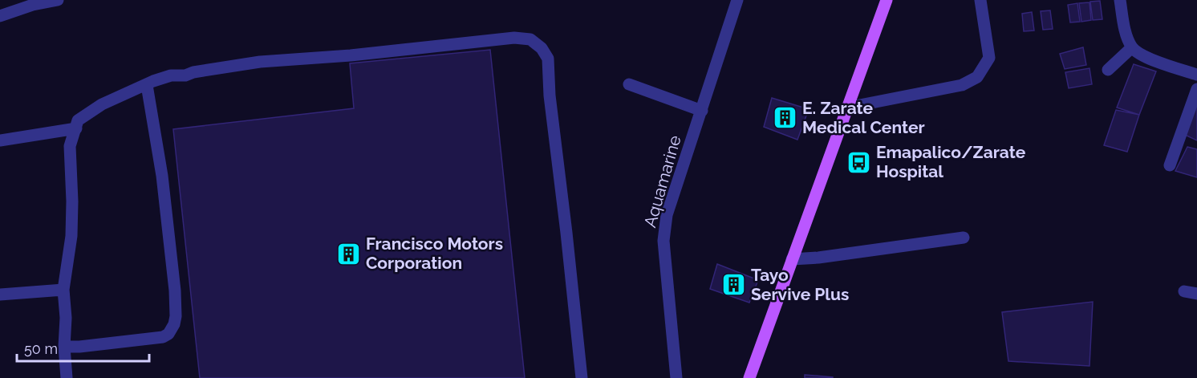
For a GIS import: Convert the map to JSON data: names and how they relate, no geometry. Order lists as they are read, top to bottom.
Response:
{
  "streets": {
    "street": ["Aquamarine"]
  },
  "places": {
    "building": ["E. Zarate Medical Center", "Francisco Motors Corporation", "Tayo Servive Plus"],
    "bus stop": ["Emapalico/Zarate Hospital"]
  },
  "scale_bar": "50 m"
}
